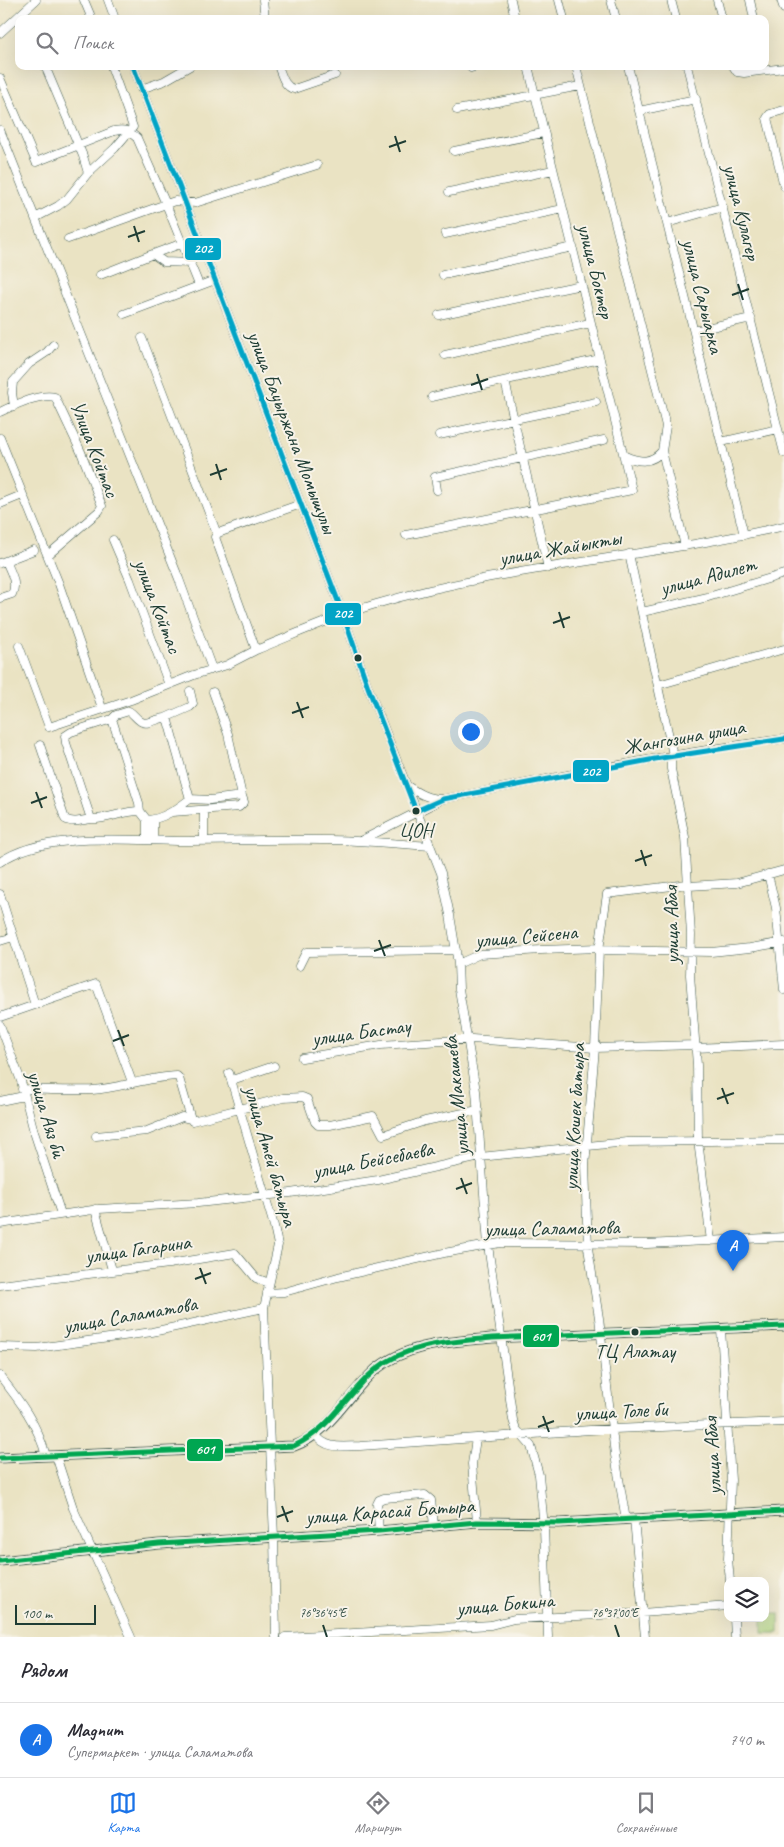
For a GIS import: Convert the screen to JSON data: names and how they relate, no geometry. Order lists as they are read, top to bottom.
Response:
{
  "streets": {
    "main road": ["улица Карасай Батыра"],
    "street": [
      "улица Кулагер",
      "улица Боктер",
      "улица Сарыарка",
      "улица Бауыржана Момышулы",
      "Улица Койтас",
      "улица Жайыкты",
      "улица Адилет",
      "улица Койтас",
      "Жангозина улица",
      "улица Абая",
      "улица Сейсена",
      "улица Бастау",
      "улица Макашева",
      "улица Аяз би",
      "улица Кошек батыра",
      "улица Атей батыра",
      "улица Бейсебаева",
      "улица Саламатова",
      "улица Гагарина",
      "улица Толе би",
      "улица Бокина"
    ]
  },
  "crossings": [
    ["улица Сарыарка", "улица Жайыкты"],
    ["улица Бауыржана Момышулы", "улица Жайыкты"],
    ["улица Бауыржана Момышулы", "улица Макашева"],
    ["улица Жайыкты", "улица Койтас"],
    ["улица Жайыкты", "улица Абая"],
    ["улица Адилет", "улица Абая"],
    ["Жангозина улица", "улица Абая"],
    ["улица Абая", "улица Сейсена"],
    ["улица Абая", "улица Бастау"],
    ["улица Абая", "улица Кошек батыра"],
    ["улица Абая", "улица Бейсебаева"],
    ["улица Абая", "улица Саламатова"],
    ["улица Абая", "улица Толе би"],
    ["улица Абая", "улица Карасай Батыра"],
    ["улица Сейсена", "улица Макашева"],
    ["улица Сейсена", "улица Кошек батыра"],
    ["улица Бастау", "улица Макашева"],
    ["улица Бастау", "улица Кошек батыра"],
    ["улица Макашева", "улица Бейсебаева"],
    ["улица Макашева", "улица Саламатова"],
    ["улица Макашева", "улица Толе би"],
    ["улица Макашева", "улица Карасай Батыра"],
    ["улица Макашева", "улица Бокина"],
    ["улица Аяз би", "улица Бейсебаева"],
    ["улица Кошек батыра", "улица Бейсебаева"],
    ["улица Кошек батыра", "улица Саламатова"],
    ["улица Кошек батыра", "улица Толе би"],
    ["улица Кошек батыра", "улица Карасай Батыра"],
    ["улица Кошек батыра", "улица Бокина"],
    ["улица Атей батыра", "улица Бейсебаева"],
    ["улица Атей батыра", "улица Саламатова"],
    ["улица Атей батыра", "улица Гагарина"],
    ["улица Атей батыра", "улица Карасай Батыра"]
  ],
  "places": ["ЦОН", "ТЦ Алатау"],
  "lines": ["transit line 202", "transit line 601"],
  "scale_bar": "100 m",
  "page": {
    "search": "Поиск",
    "pins": "A",
    "scale": "100 m",
    "heading": "Рядом",
    "list": [
      {
        "mark": "A",
        "name": "Magnum",
        "note": "Супермаркет · улица Саламатова",
        "value": "740 m"
      }
    ],
    "nav": ["Карта", "Маршрут", "Сохранённые"]
  },
  "coordinates": ["76°36'45\"E", "76°37'00\"E"]
}
